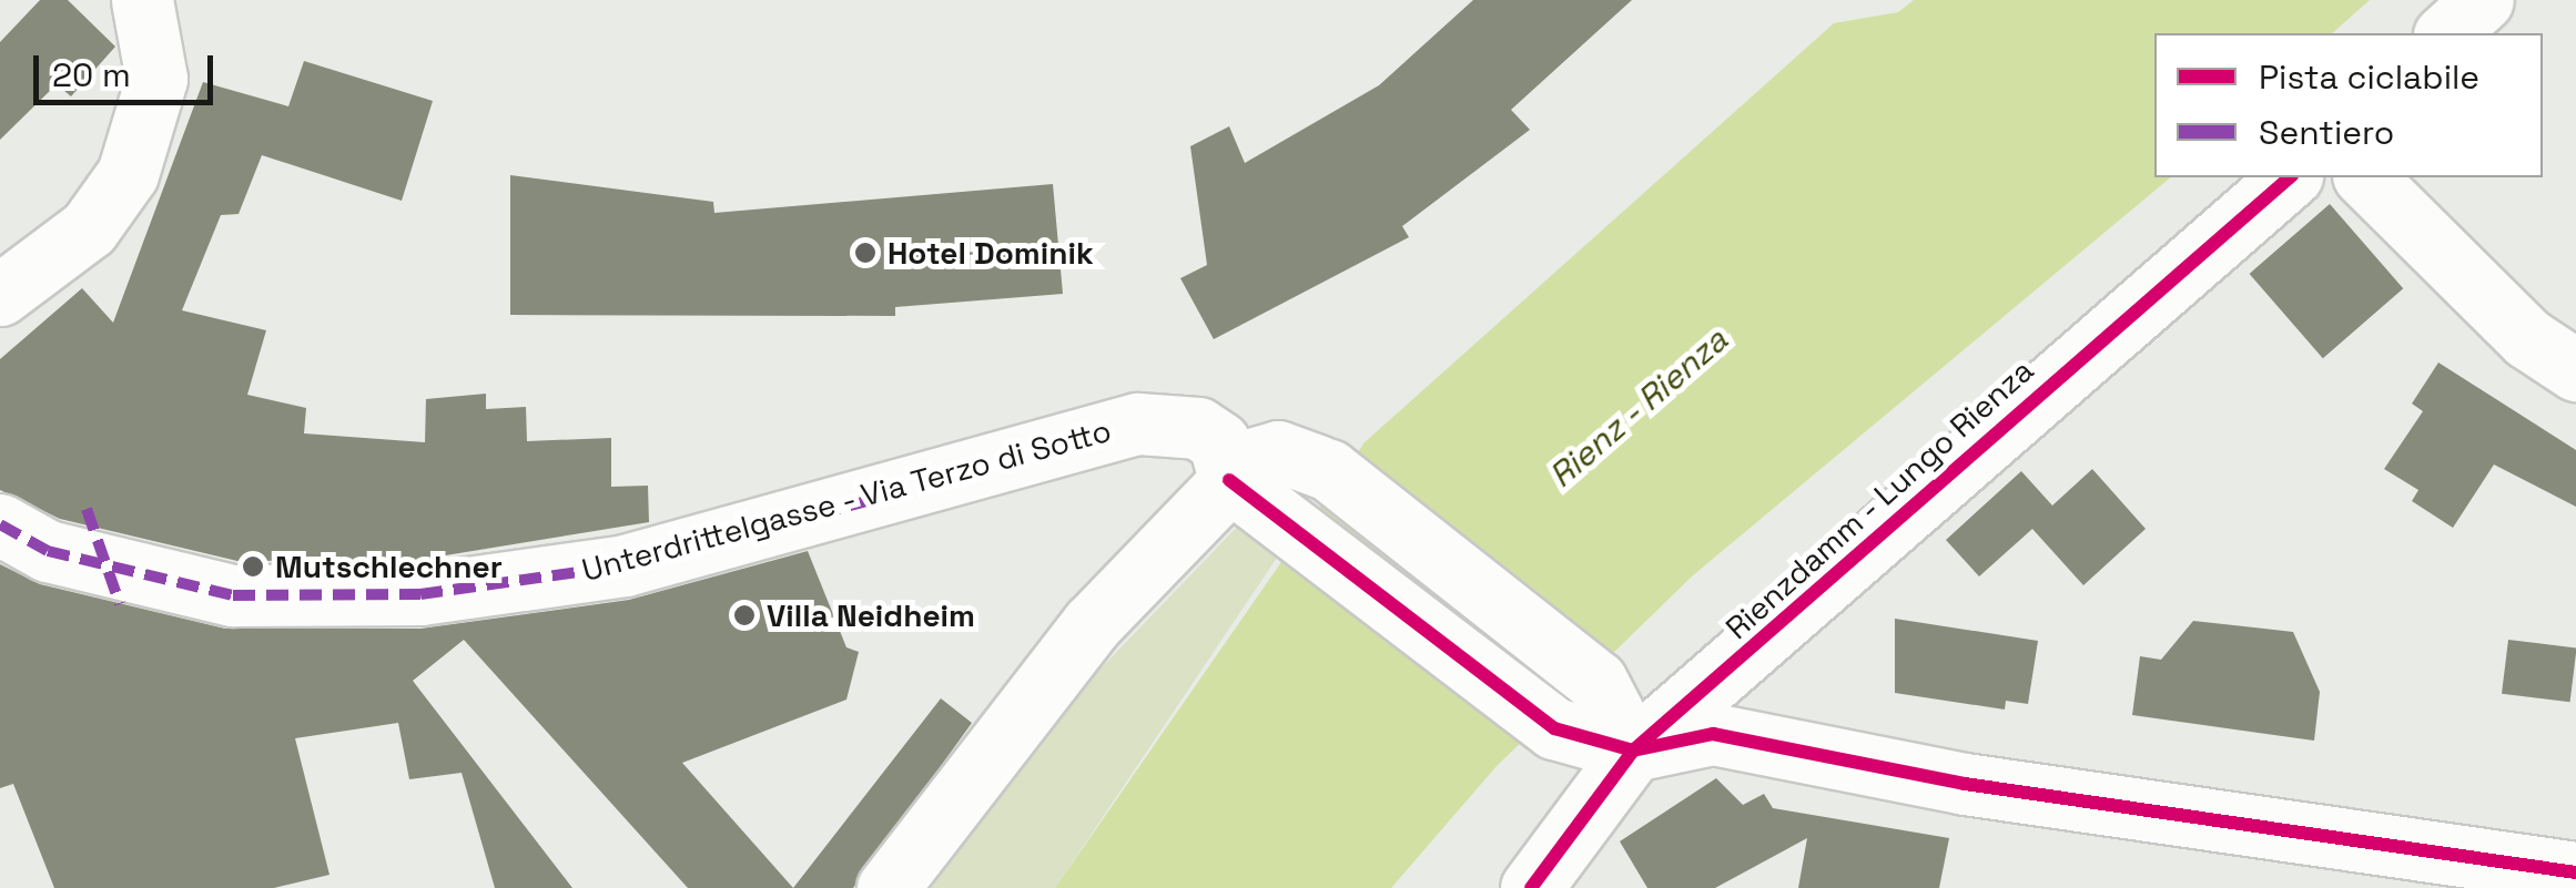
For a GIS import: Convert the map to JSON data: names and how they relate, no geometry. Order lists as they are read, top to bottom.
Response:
{
  "streets": {
    "street": ["Rienzdamm - Lungo Rienza", "Unterdrittelgasse - Via Terzo di Sotto"]
  },
  "water": ["Rienz - Rienza"],
  "places": ["Hotel Dominik", "Mutschlechner", "Villa Neidheim"],
  "legend": ["Pista ciclabile", "Sentiero"],
  "scale_bar": "20 m"
}
